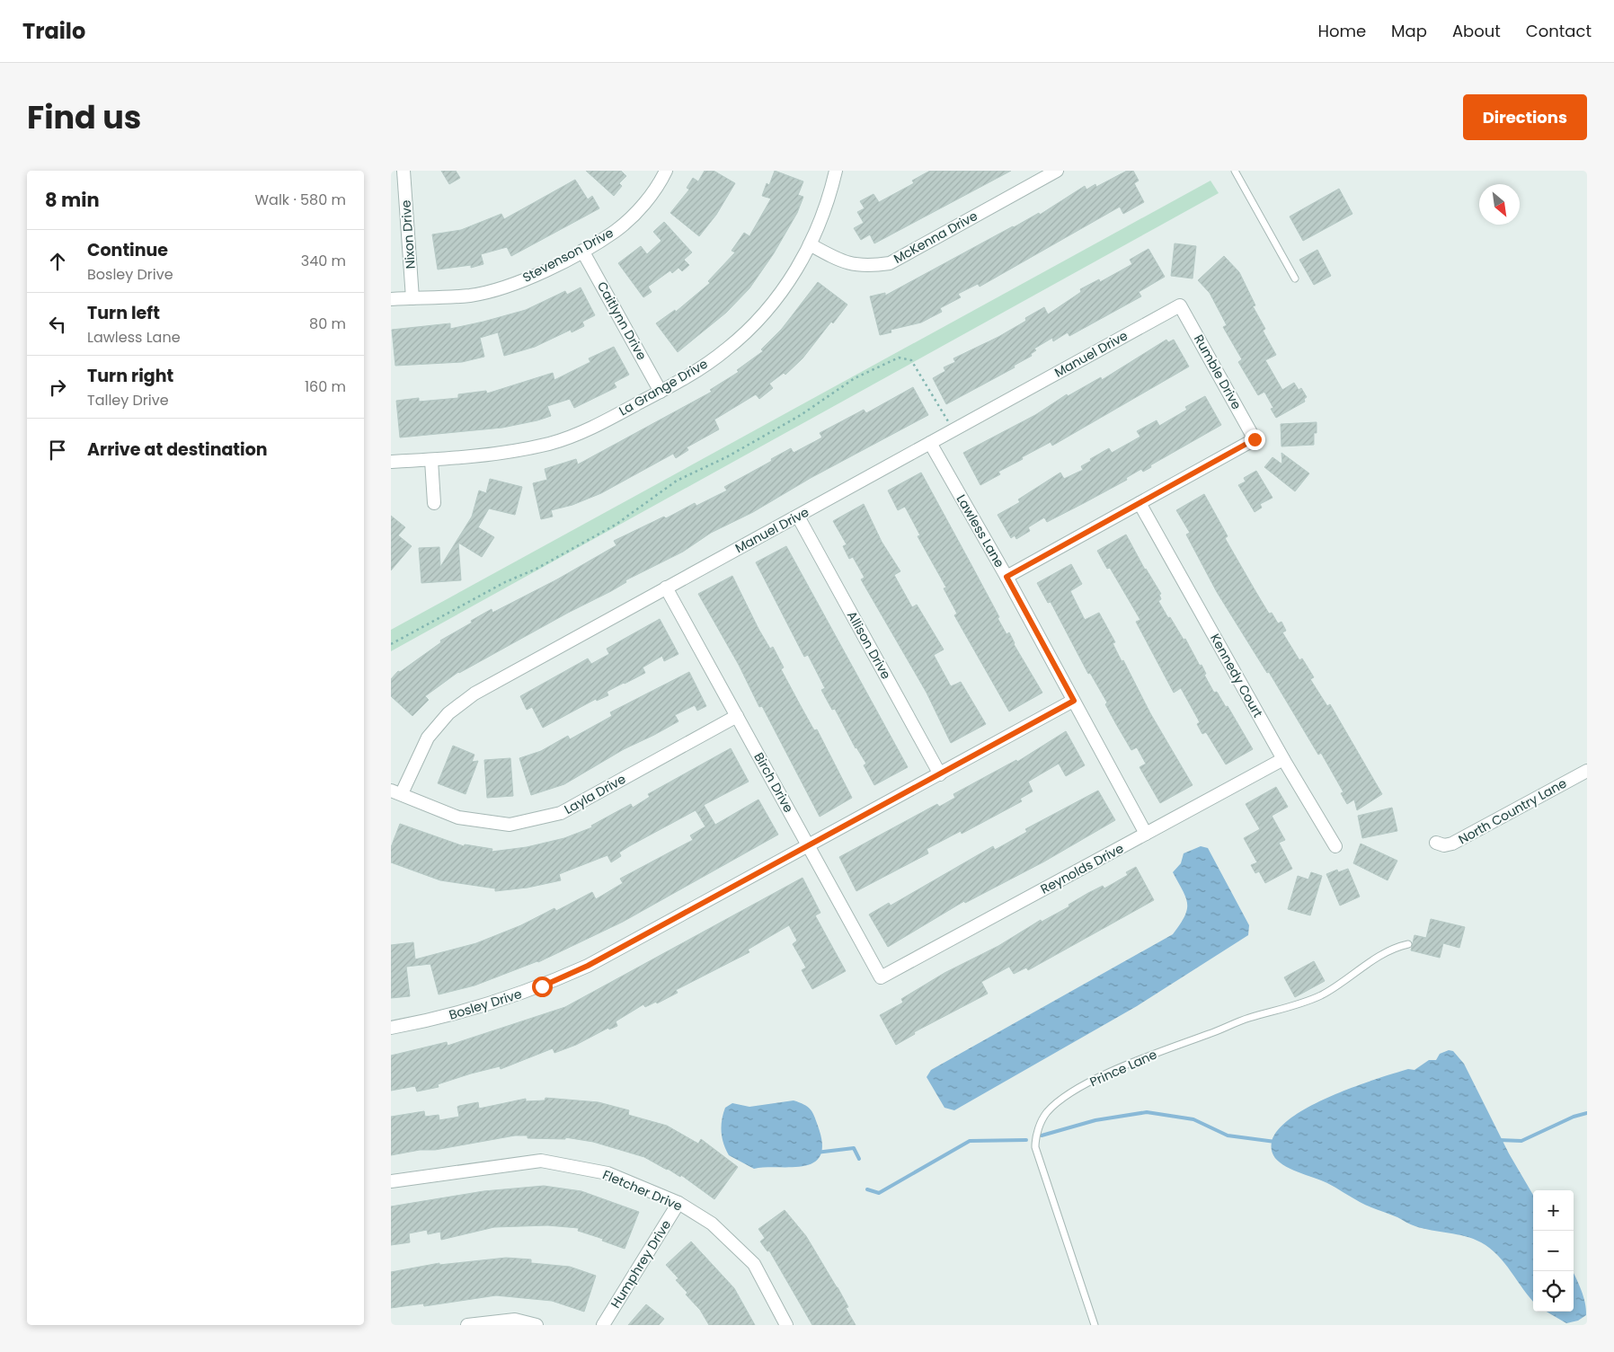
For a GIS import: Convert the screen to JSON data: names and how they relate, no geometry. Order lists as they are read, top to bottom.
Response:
{
  "streets": {
    "street": [
      "Nixon Drive",
      "McKenna Drive",
      "Stevenson Drive",
      "Caitlynn Drive",
      "Manuel Drive",
      "Rumble Drive",
      "La Grange Drive",
      "Lawless Lane",
      "Allison Drive",
      "Kennedy Court",
      "Birch Drive",
      "Layla Drive",
      "North Country Lane",
      "Reynolds Drive",
      "Bosley Drive",
      "Fletcher Drive",
      "Humphrey Drive"
    ],
    "lane": ["Prince Lane"]
  },
  "crossings": [
    ["Nixon Drive", "Stevenson Drive"],
    ["McKenna Drive", "La Grange Drive"],
    ["Stevenson Drive", "Caitlynn Drive"],
    ["Caitlynn Drive", "La Grange Drive"],
    ["Manuel Drive", "Rumble Drive"],
    ["Manuel Drive", "Lawless Lane"],
    ["Manuel Drive", "Allison Drive"],
    ["Manuel Drive", "Birch Drive"],
    ["Manuel Drive", "Layla Drive"],
    ["Rumble Drive", "Kennedy Court"],
    ["Lawless Lane", "Reynolds Drive"],
    ["Lawless Lane", "Bosley Drive"],
    ["Allison Drive", "Bosley Drive"],
    ["Kennedy Court", "Reynolds Drive"],
    ["Birch Drive", "Layla Drive"],
    ["Birch Drive", "Reynolds Drive"],
    ["Birch Drive", "Bosley Drive"],
    ["Fletcher Drive", "Humphrey Drive"]
  ],
  "north": "bottom right",
  "page": {
    "header": "Trailo",
    "nav": [
      "Home",
      "Map",
      "About",
      "Contact"
    ],
    "title": "Find us",
    "buttons": "Directions",
    "heading": ["8 min", "Walk · 580 m"],
    "list": [
      ["Continue", "Bosley Drive", "340 m"],
      ["Turn left", "Lawless Lane", "80 m"],
      ["Turn right", "Talley Drive", "160 m"],
      "Arrive at destination"
    ],
    "map_buttons": ["+", "−"]
  }
}
